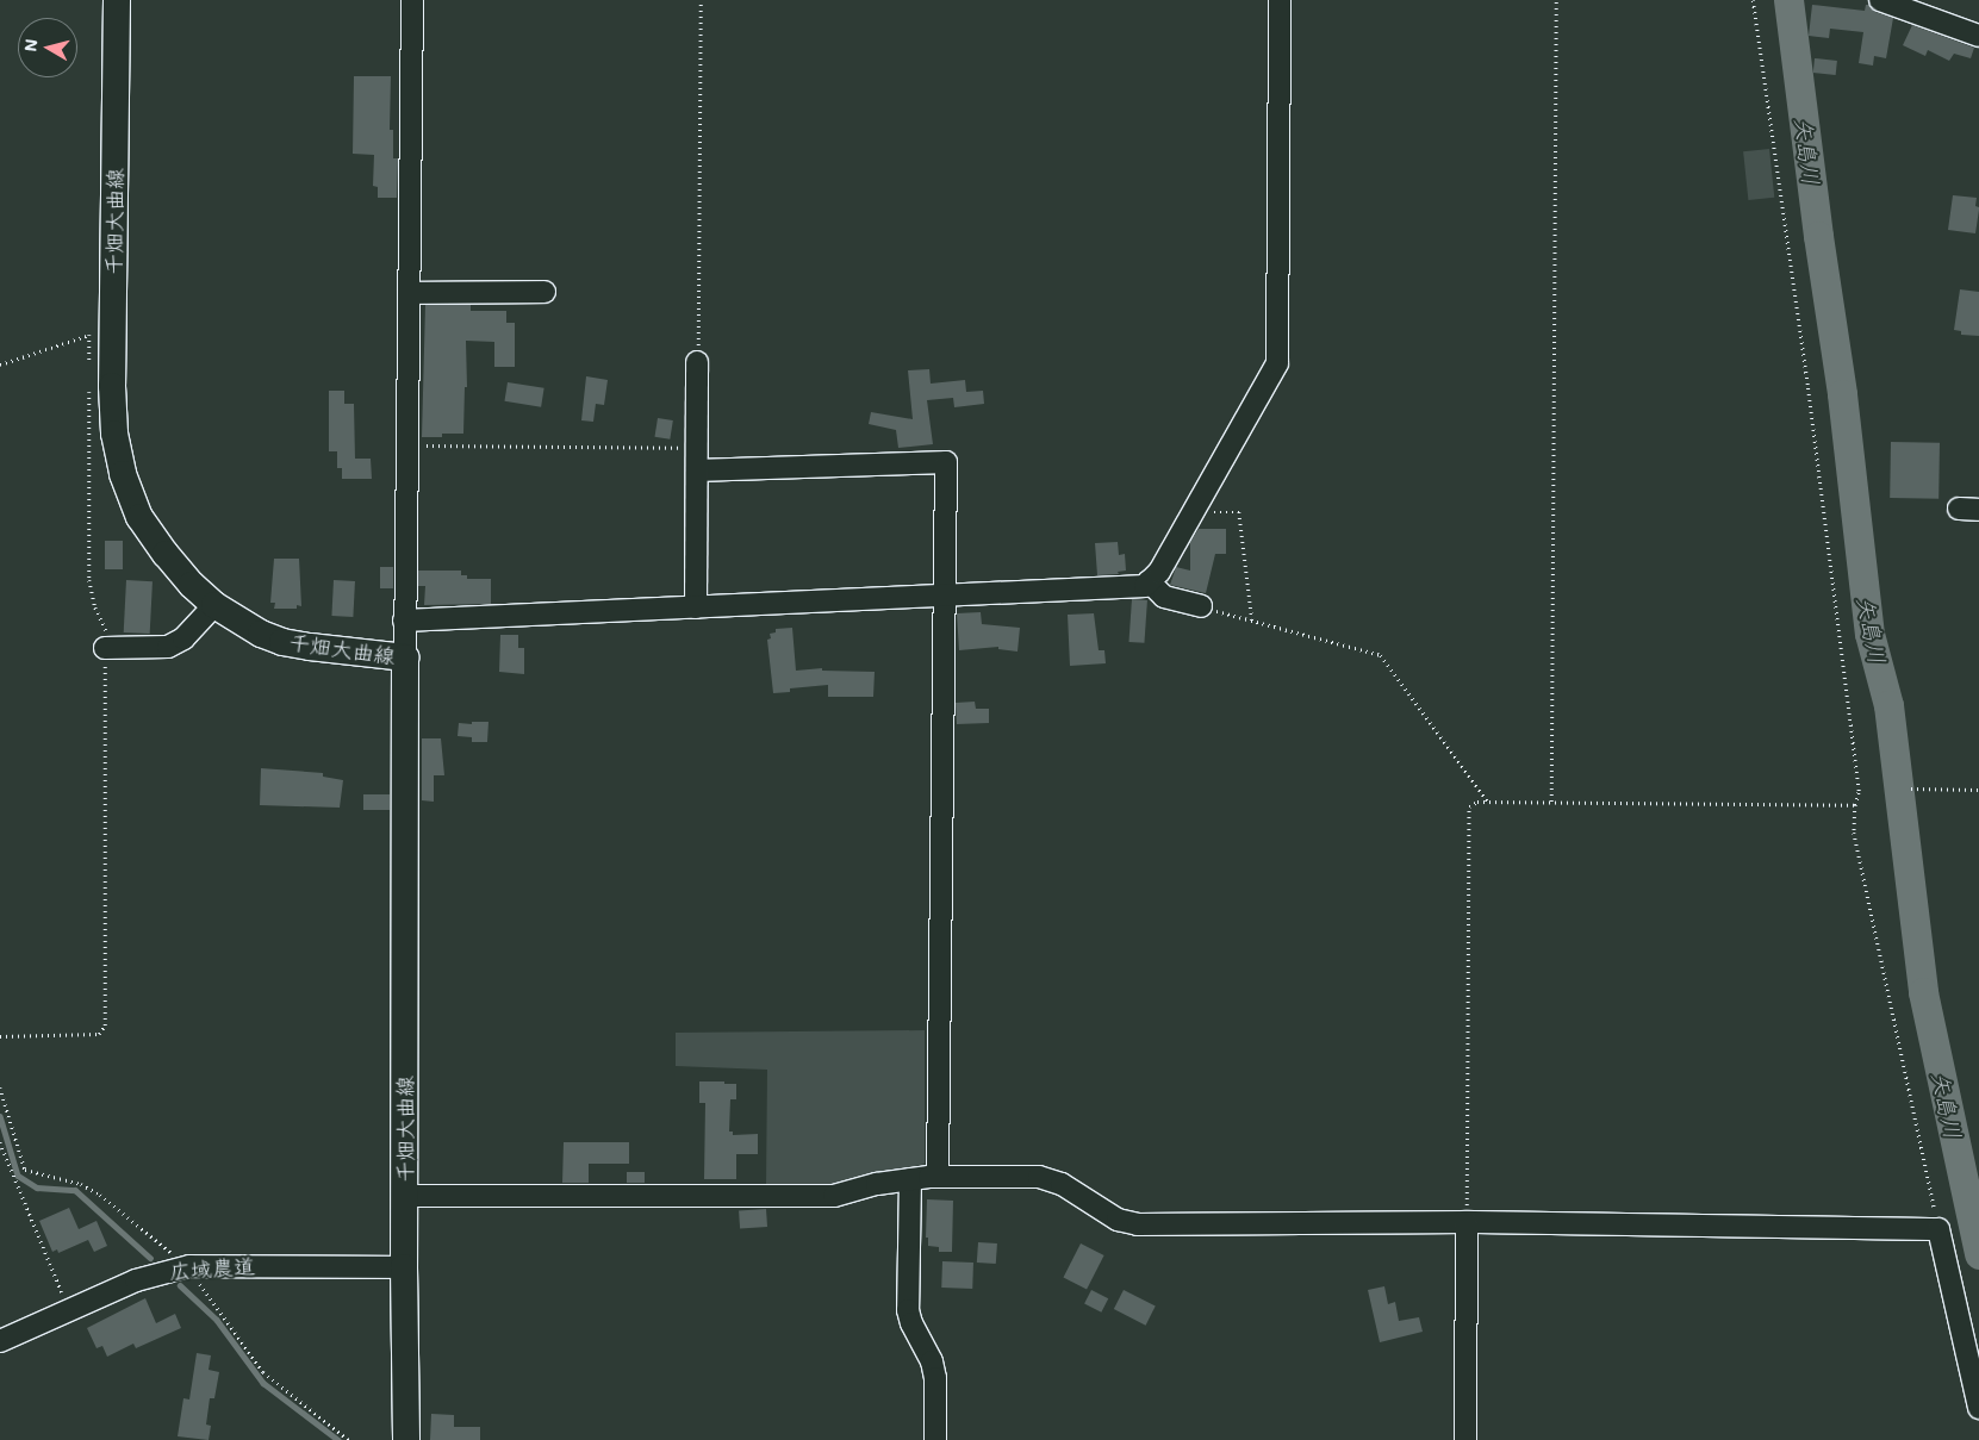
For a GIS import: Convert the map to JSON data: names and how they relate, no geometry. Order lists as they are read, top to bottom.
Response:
{
  "streets": {
    "main road": ["千畑大曲線"],
    "street": ["広域農道"]
  },
  "crossings": [
    ["千畑大曲線", "広域農道"]
  ],
  "water": ["矢島川"],
  "north": "left"
}
